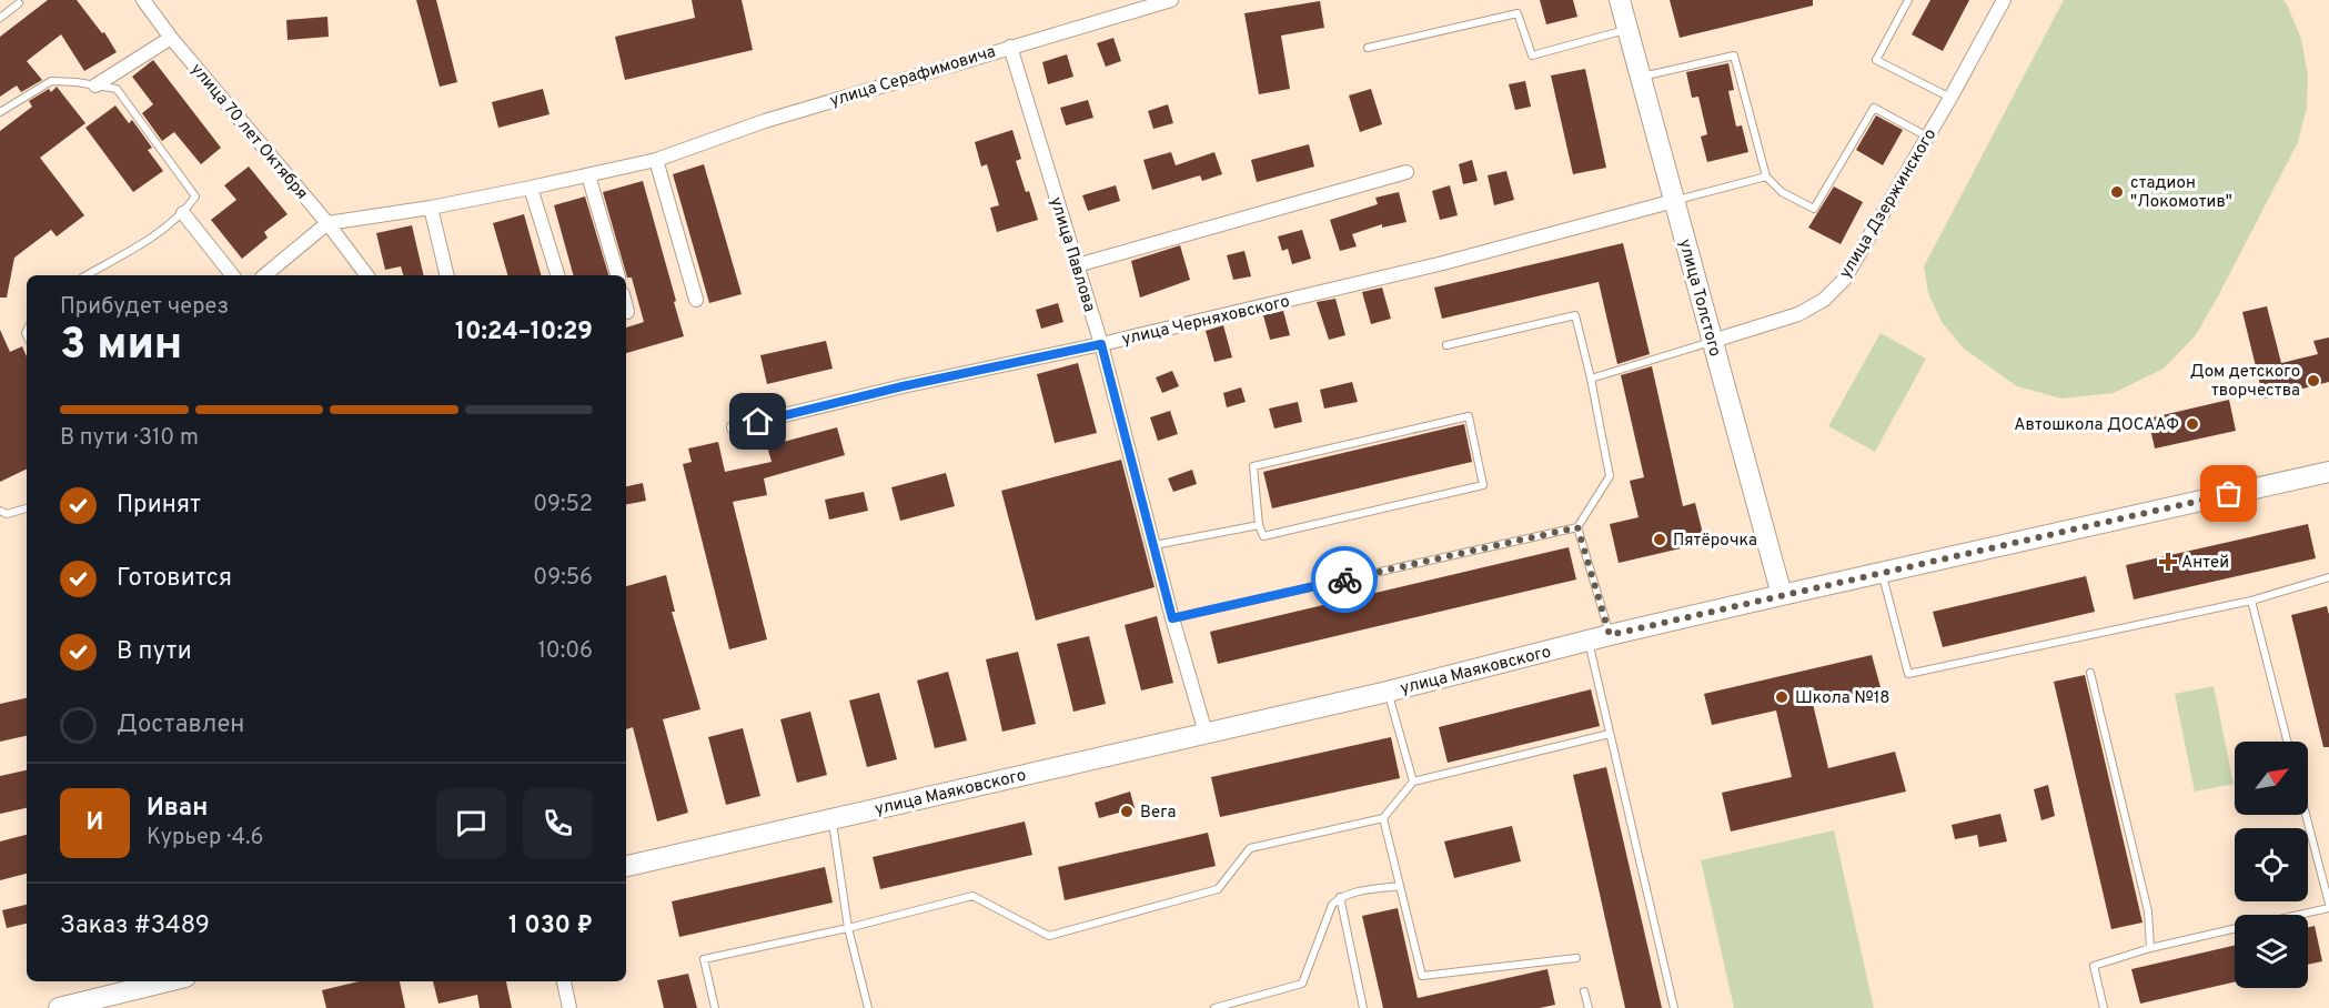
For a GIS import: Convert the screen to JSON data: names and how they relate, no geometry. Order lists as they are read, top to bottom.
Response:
{
  "streets": {
    "street": [
      "улица Серафимовича",
      "улица 70 лет Октября",
      "улица Дзержинского",
      "улица Павлова",
      "улица Толстого",
      "улица Черняховского",
      "улица Маяковского"
    ]
  },
  "crossings": [
    ["улица Серафимовича", "улица 70 лет Октября"],
    ["улица Серафимовича", "улица Павлова"],
    ["улица Дзержинского", "улица Толстого"],
    ["улица Павлова", "улица Черняховского"],
    ["улица Павлова", "улица Маяковского"],
    ["улица Толстого", "улица Черняховского"],
    ["улица Толстого", "улица Маяковского"]
  ],
  "places": {
    "other": [
      "стадион \"Локомотив\"",
      "Дом детского творчества",
      "Автошкола ДОСААФ",
      "Пятёрочка",
      "Школа №18",
      "Вега"
    ],
    "health": ["Антей"]
  },
  "north": "top right",
  "page": {
    "heading": ["3 мин", "Прибудет через", "10:24–10:29"],
    "panel": [
      "Иван",
      "Курьер · 4.6",
      "Заказ #3489",
      "1 030 ₽"
    ],
    "bar": "В пути · 310 m",
    "list": [
      ["Принят", "09:52"],
      ["Готовится", "09:56"],
      ["В пути", "10:06"],
      "Доставлен"
    ],
    "round": "И"
  }
}
